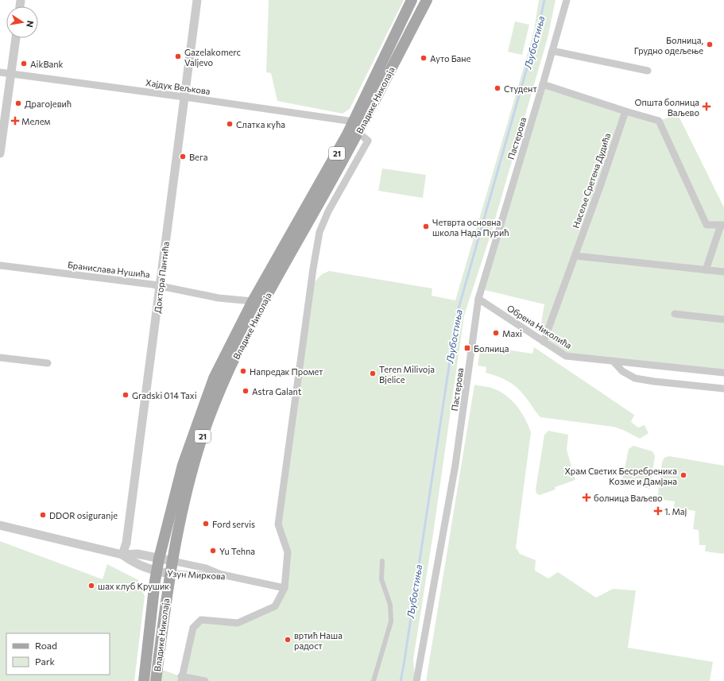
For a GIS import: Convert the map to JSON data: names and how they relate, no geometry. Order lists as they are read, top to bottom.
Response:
{
  "streets": {
    "main road": ["Владике Николаја", "21"],
    "street": [
      "Хајдук Вељкова",
      "Пастерова",
      "Насеље Сретена Дудића",
      "Бранислава Нушића",
      "Доктора Пантића",
      "Обрена Николића",
      "Узун Миркова"
    ]
  },
  "crossings": [
    ["Хајдук Вељкова", "Владике Николаја"],
    ["Хајдук Вељкова", "Доктора Пантића"],
    ["Владике Николаја", "Бранислава Нушића"],
    ["Владике Николаја", "Узун Миркова"],
    ["Пастерова", "Обрена Николића"],
    ["Насеље Сретена Дудића", "Обрена Николића"],
    ["Бранислава Нушића", "Доктора Пантића"],
    ["Доктора Пантића", "Узун Миркова"]
  ],
  "water": ["Љубостиња"],
  "places": {
    "other": [
      "Болница, Грудно одељење",
      "Gazelakomerc Valjevo",
      "Ауто Бане",
      "AikBank",
      "Студент",
      "Драгојевић",
      "Слатка кућа",
      "Вега",
      "Четврта основна школа Нада Пурић",
      "Maxi",
      "Напредак Промет",
      "Teren Milivoja Bjelice",
      "Astra Galant",
      "Gradski 014 Taxi",
      "Храм Светих Бесребреника Козме и Дамјана",
      "DDOR osiguranje",
      "Ford servis",
      "Yu Tehna",
      "шах клуб Крушик",
      "вртић Наша радост"
    ],
    "health": [
      "Општа болница Ваљево",
      "Мелем",
      "болница Ваљево",
      "1. Мај"
    ],
    "transit": ["Болница"]
  },
  "legend": ["Road", "Park"],
  "north": "right"
}
